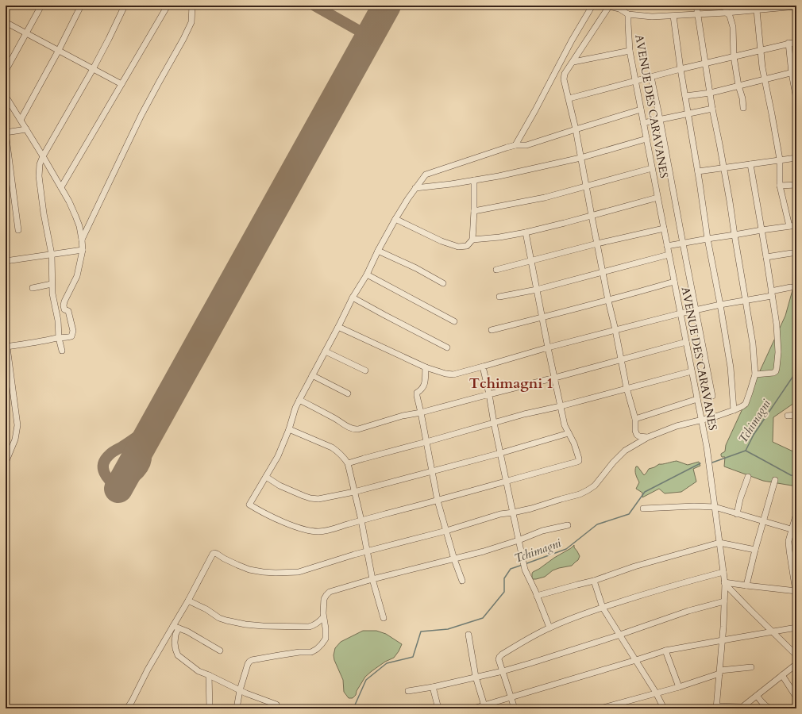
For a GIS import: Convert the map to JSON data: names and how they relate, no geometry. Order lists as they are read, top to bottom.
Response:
{
  "streets": {
    "street": ["AVENUE DES CARAVANES"]
  },
  "districts": ["Tchimagni 1"],
  "water": ["Tchimagni"]
}
